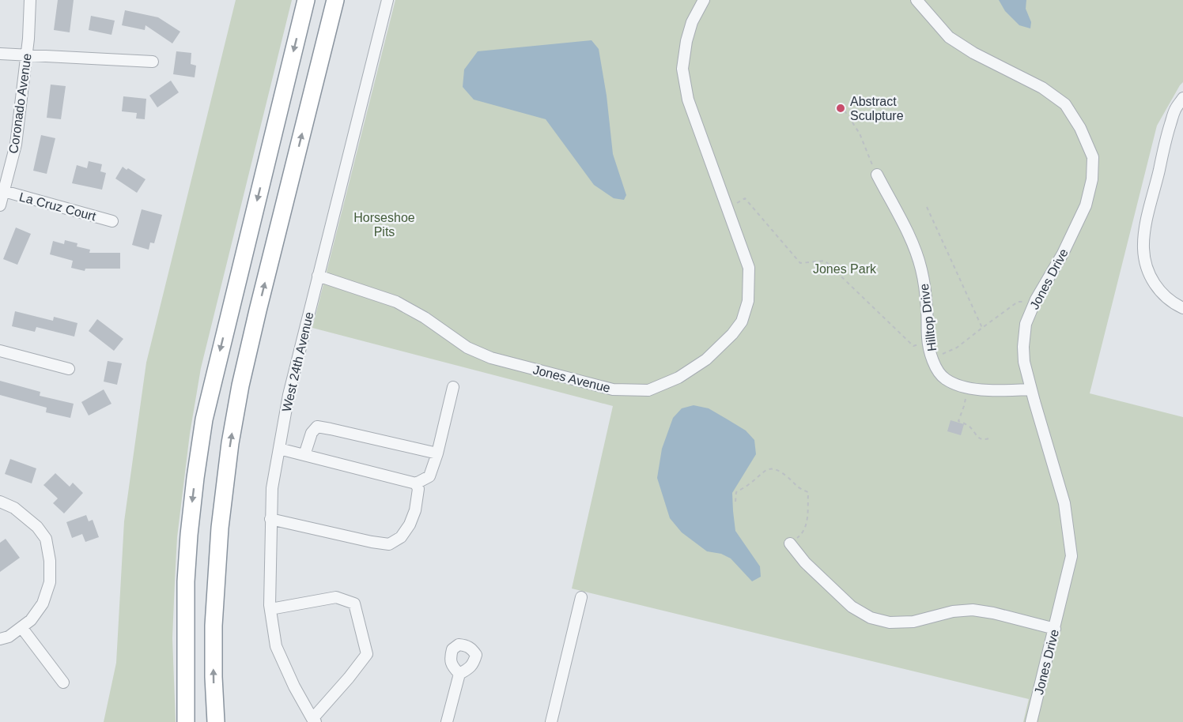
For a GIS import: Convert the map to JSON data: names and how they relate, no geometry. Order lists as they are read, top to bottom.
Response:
{
  "streets": {
    "street": [
      "Coronado Avenue",
      "La Cruz Court",
      "Jones Drive",
      "Hilltop Drive",
      "West 24th Avenue",
      "Jones Avenue"
    ]
  },
  "crossings": [
    ["Coronado Avenue", "La Cruz Court"],
    ["Jones Drive", "Hilltop Drive"],
    ["West 24th Avenue", "Jones Avenue"]
  ],
  "parks": ["Horseshoe Pits", "Jones Park"],
  "places": ["Abstract Sculpture"]
}
